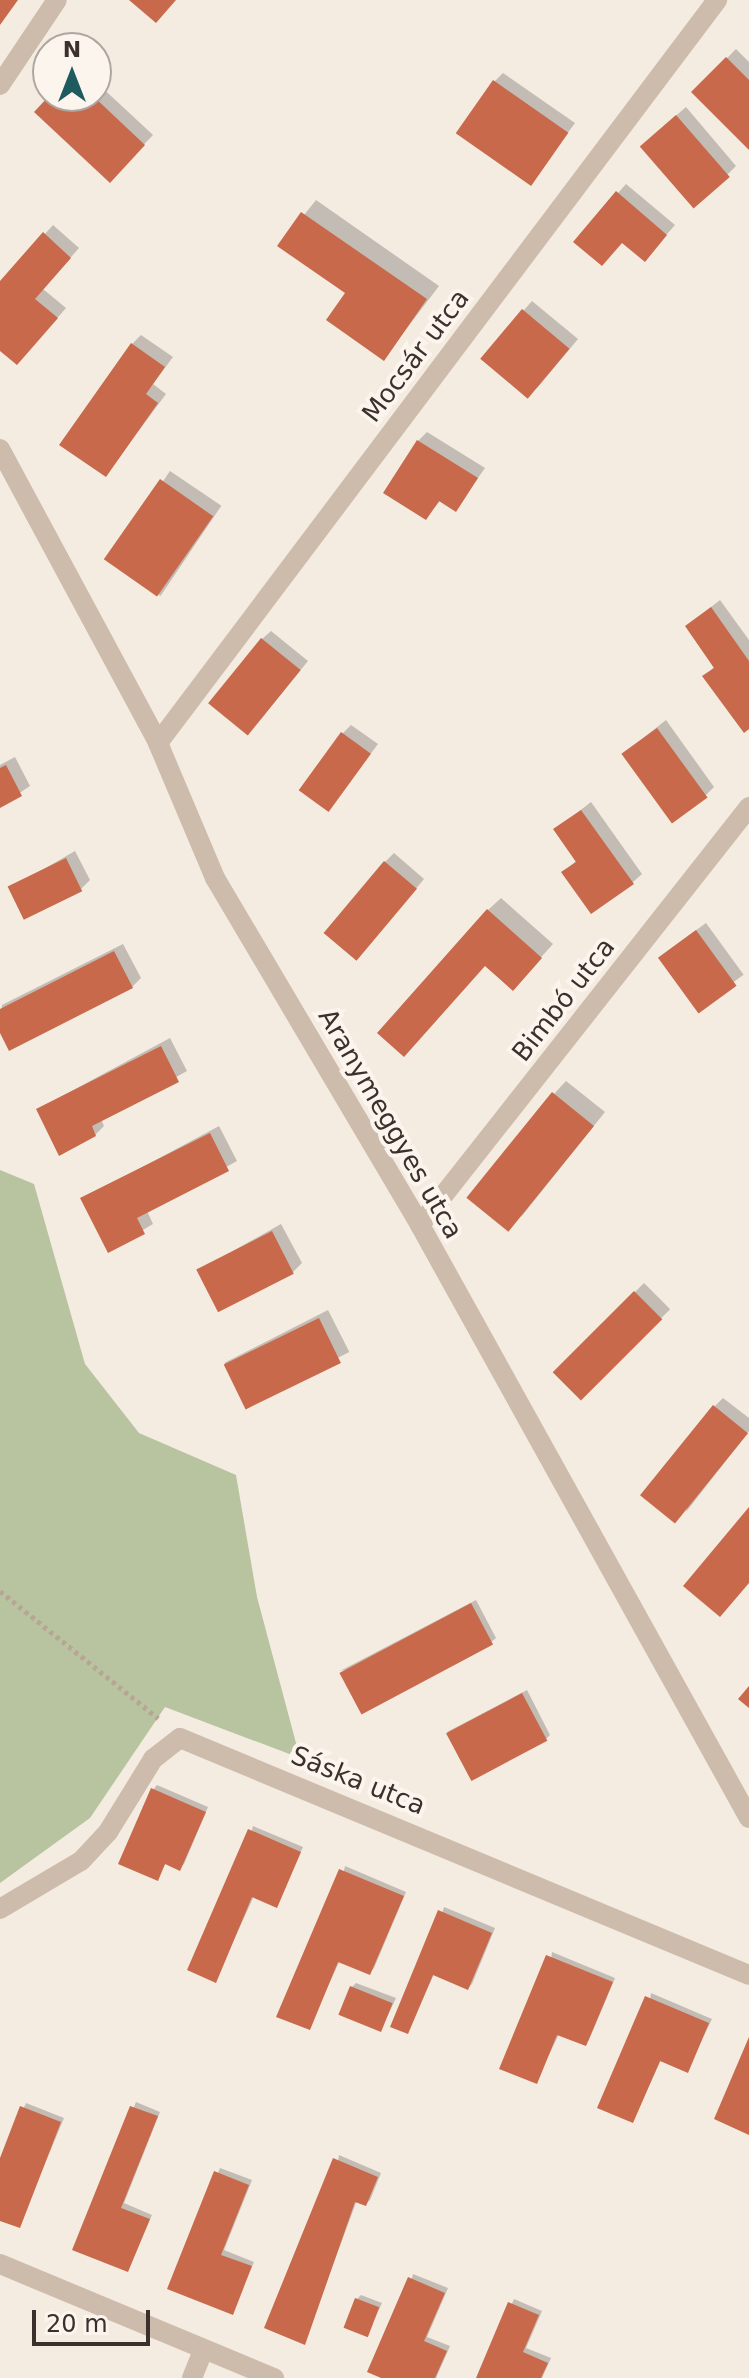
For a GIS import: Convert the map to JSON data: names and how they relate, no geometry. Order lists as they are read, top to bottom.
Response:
{
  "streets": {
    "street": [
      "Mocsár utca",
      "Bimbó utca",
      "Aranymeggyes utca",
      "Sáska utca"
    ]
  },
  "crossings": [
    ["Mocsár utca", "Aranymeggyes utca"],
    ["Bimbó utca", "Aranymeggyes utca"]
  ],
  "scale_bar": "20 m",
  "north": "top"
}
